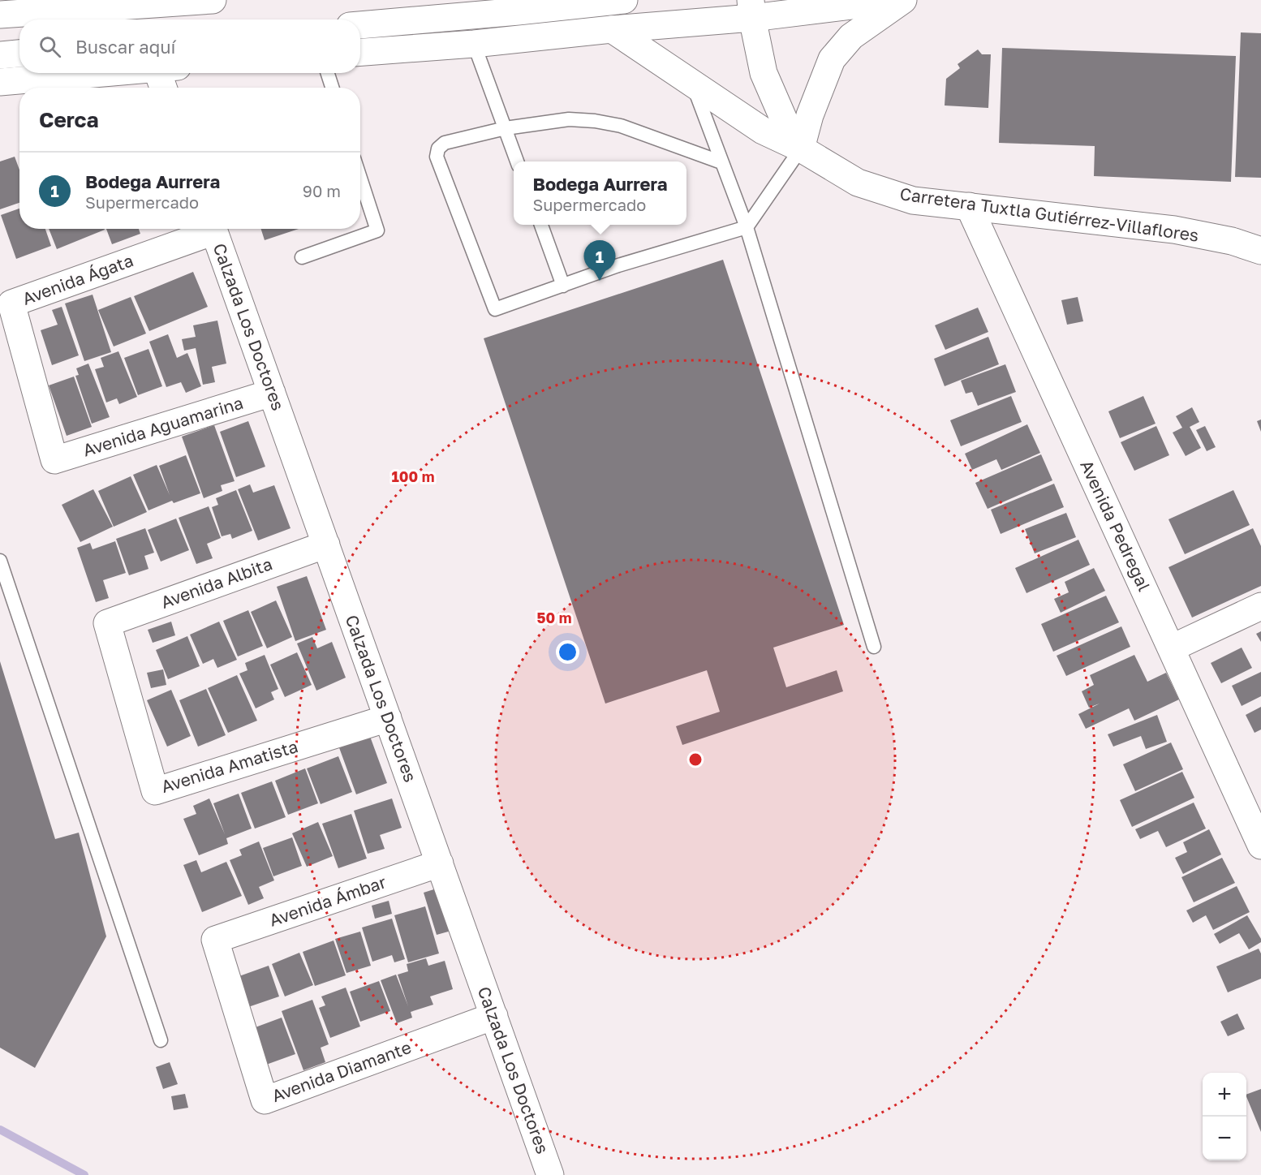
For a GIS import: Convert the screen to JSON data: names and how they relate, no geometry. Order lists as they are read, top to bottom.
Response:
{
  "streets": {
    "street": [
      "Carretera Tuxtla Gutiérrez-Villaflores",
      "Avenida Ágata",
      "Calzada Los Doctores",
      "Avenida Aguamarina",
      "Avenida Pedregal",
      "Avenida Albita",
      "Avenida Amatista",
      "Avenida Ámbar",
      "Avenida Diamante"
    ]
  },
  "crossings": [
    ["Carretera Tuxtla Gutiérrez-Villaflores", "Avenida Pedregal"],
    ["Avenida Ágata", "Avenida Aguamarina"],
    ["Calzada Los Doctores", "Avenida Aguamarina"],
    ["Calzada Los Doctores", "Avenida Albita"],
    ["Calzada Los Doctores", "Avenida Amatista"],
    ["Calzada Los Doctores", "Avenida Ámbar"],
    ["Calzada Los Doctores", "Avenida Diamante"],
    ["Avenida Albita", "Avenida Amatista"],
    ["Avenida Ámbar", "Avenida Diamante"]
  ],
  "page": {
    "search": "Buscar aquí",
    "heading": "Cerca",
    "list": [
      {
        "mark": "1",
        "name": "Bodega Aurrera",
        "note": "Supermercado",
        "value": "90 m"
      }
    ],
    "popup": ["Bodega Aurrera", "Supermercado"],
    "pins": "1",
    "map_buttons": ["+", "−"]
  },
  "rings": ["100 m", "50 m"]
}
